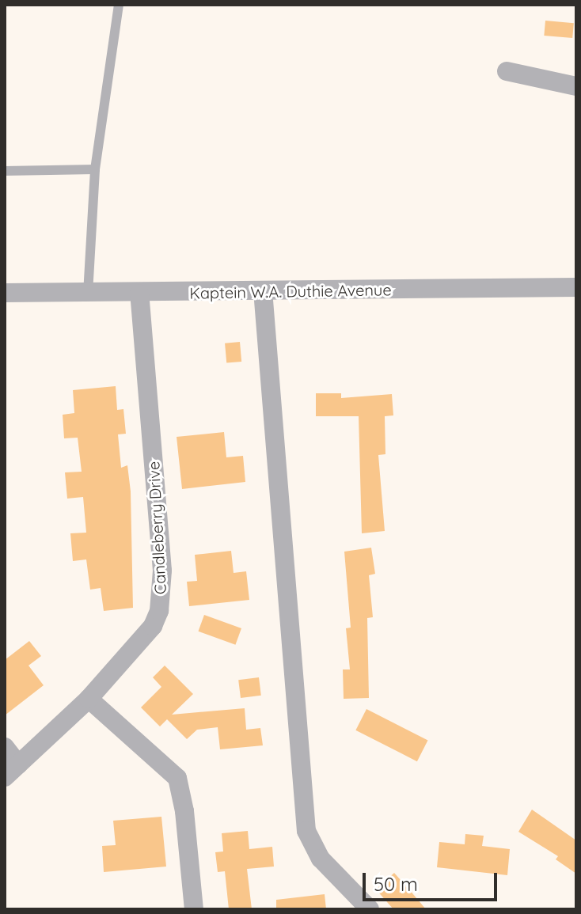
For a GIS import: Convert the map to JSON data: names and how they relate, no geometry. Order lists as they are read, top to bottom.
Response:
{
  "streets": {
    "street": ["Kaptein W.A. Duthie Avenue", "Candleberry Drive"]
  },
  "crossings": [
    ["Kaptein W.A. Duthie Avenue", "Candleberry Drive"]
  ],
  "scale_bar": "50 m"
}
